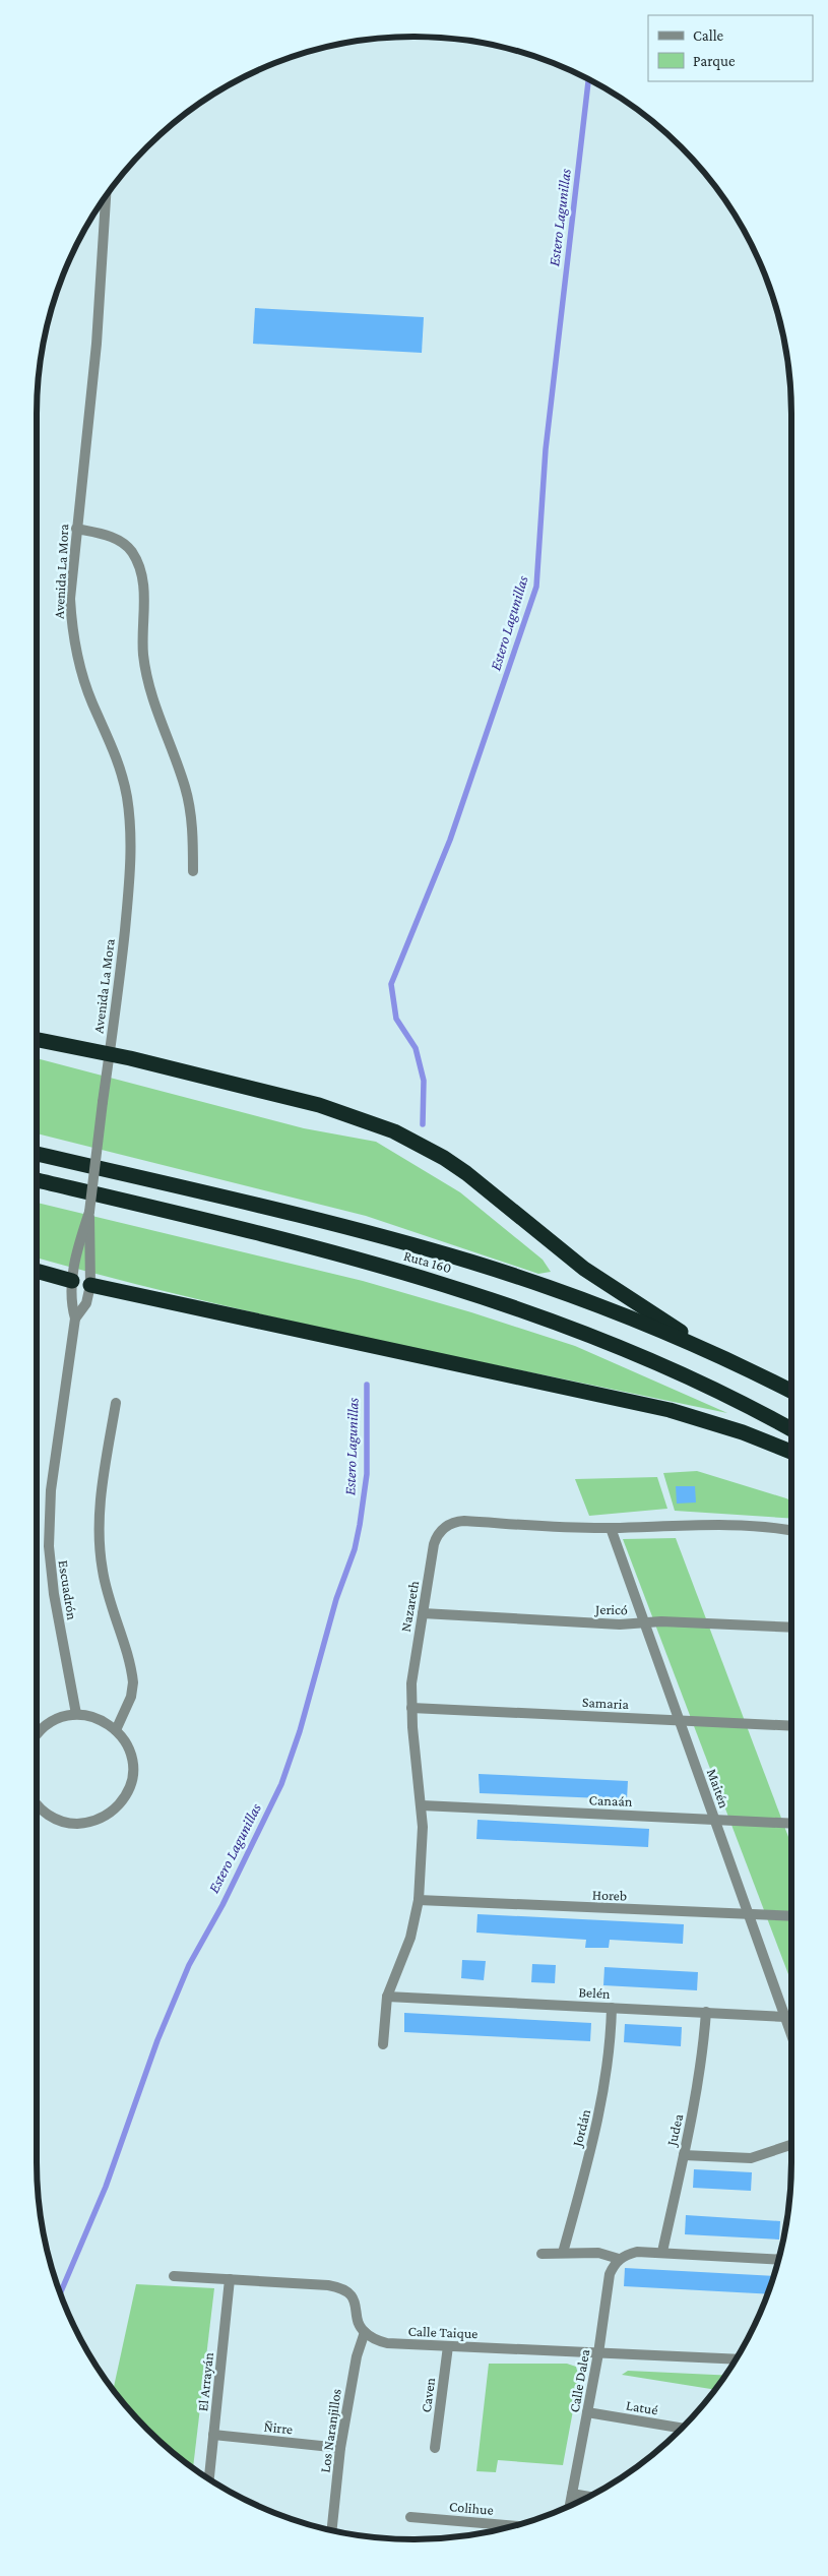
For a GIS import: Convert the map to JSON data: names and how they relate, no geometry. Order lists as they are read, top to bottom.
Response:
{
  "streets": {
    "highway": ["Ruta 160"],
    "street": [
      "Avenida La Mora",
      "Escuadrón",
      "Nazareth",
      "Jericó",
      "Samaria",
      "Maitén",
      "Canaán",
      "Horeb",
      "Belén",
      "Jordán",
      "Judea",
      "Calle Taique",
      "Calle Dalea",
      "El Arrayán",
      "Caven",
      "Latué",
      "Ñirre",
      "Los Naranjillos",
      "Colihue"
    ]
  },
  "crossings": [
    ["Avenida La Mora", "Escuadrón"],
    ["Nazareth", "Jericó"],
    ["Nazareth", "Samaria"],
    ["Nazareth", "Maitén"],
    ["Nazareth", "Canaán"],
    ["Nazareth", "Horeb"],
    ["Nazareth", "Belén"],
    ["Jericó", "Maitén"],
    ["Samaria", "Maitén"],
    ["Maitén", "Canaán"],
    ["Maitén", "Horeb"],
    ["Maitén", "Belén"],
    ["Belén", "Jordán"],
    ["Belén", "Judea"],
    ["Calle Taique", "Calle Dalea"],
    ["Calle Taique", "Caven"],
    ["Calle Taique", "Los Naranjillos"],
    ["Calle Dalea", "Latué"],
    ["El Arrayán", "Ñirre"],
    ["Ñirre", "Los Naranjillos"]
  ],
  "water": ["Estero Lagunillas"],
  "legend": ["Calle", "Parque"]
}
